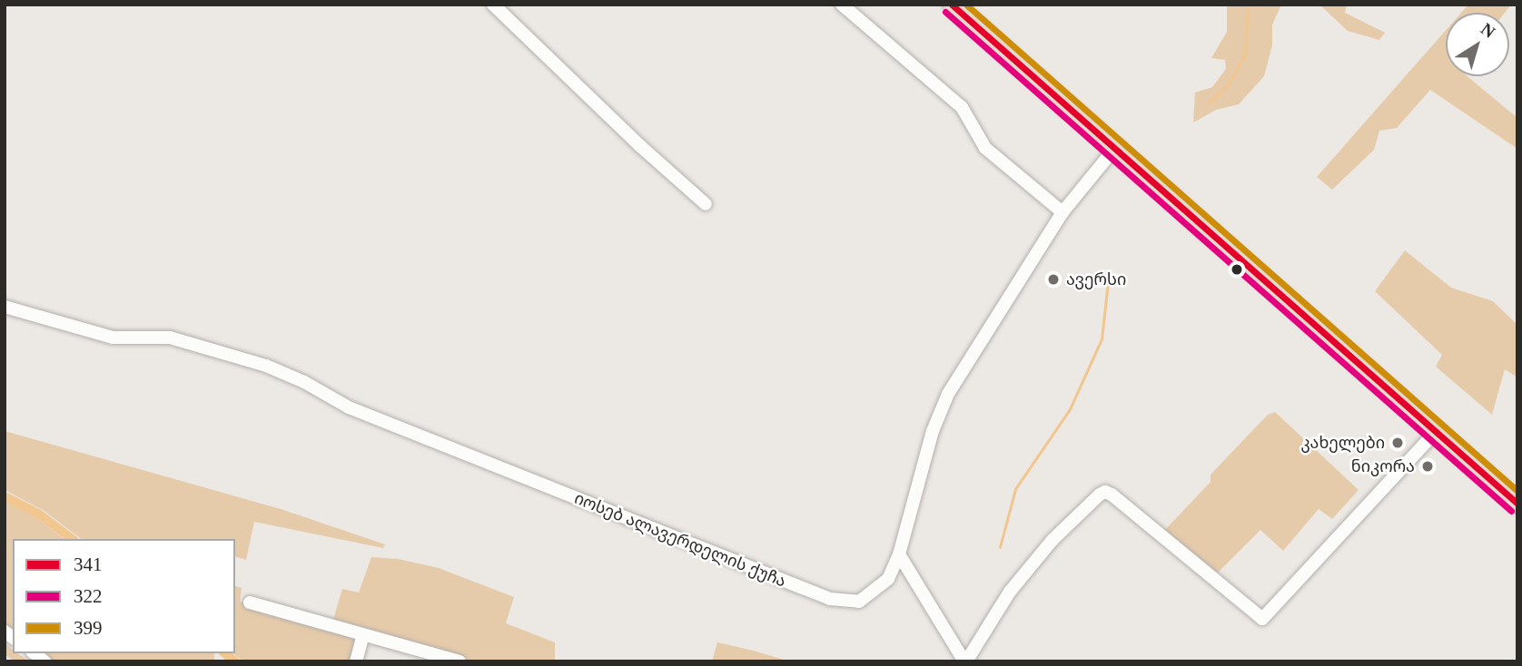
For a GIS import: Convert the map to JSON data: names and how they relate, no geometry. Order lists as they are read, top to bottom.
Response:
{
  "streets": {
    "street": ["იოსებ ალავერდელის ქუჩა"]
  },
  "places": ["ავერსი", "კახელები", "ნიკორა"],
  "lines": ["transit line 341", "transit line 399", "transit line 322"],
  "legend": ["341", "322", "399"],
  "north": "top right"
}
